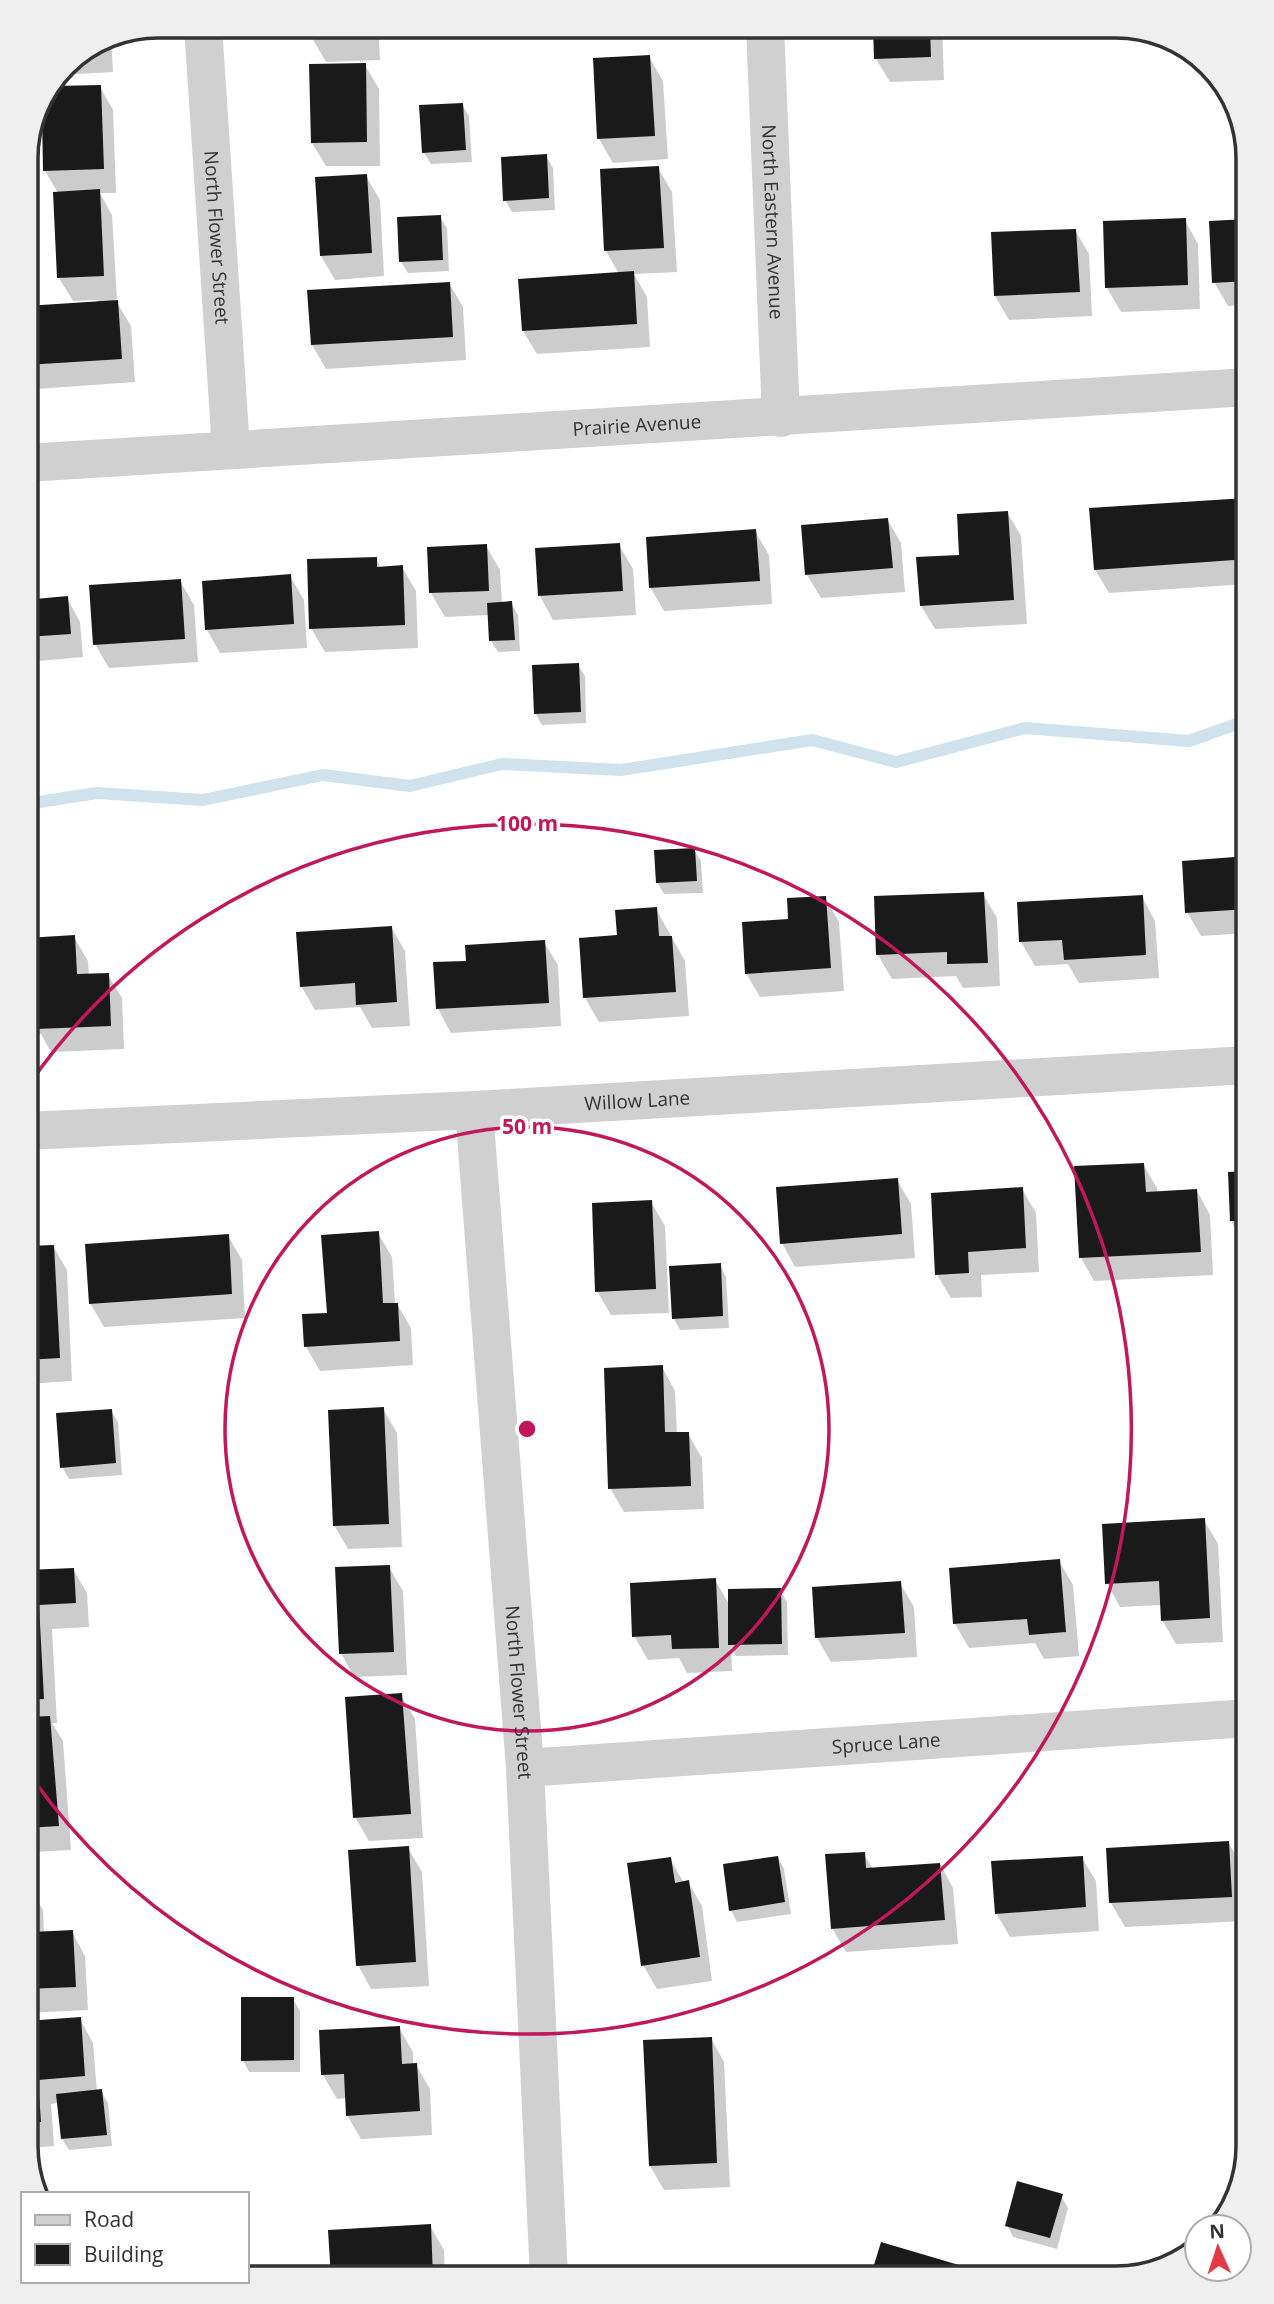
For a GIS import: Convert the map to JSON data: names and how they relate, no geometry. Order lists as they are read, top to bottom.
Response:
{
  "streets": {
    "street": [
      "North Eastern Avenue",
      "North Flower Street",
      "Prairie Avenue",
      "Willow Lane",
      "Spruce Lane"
    ]
  },
  "crossings": [
    ["North Eastern Avenue", "Prairie Avenue"],
    ["North Flower Street", "Prairie Avenue"],
    ["North Flower Street", "Willow Lane"],
    ["North Flower Street", "Spruce Lane"]
  ],
  "legend": ["Road", "Building"],
  "north": "top",
  "rings": ["100 m", "50 m"]
}
